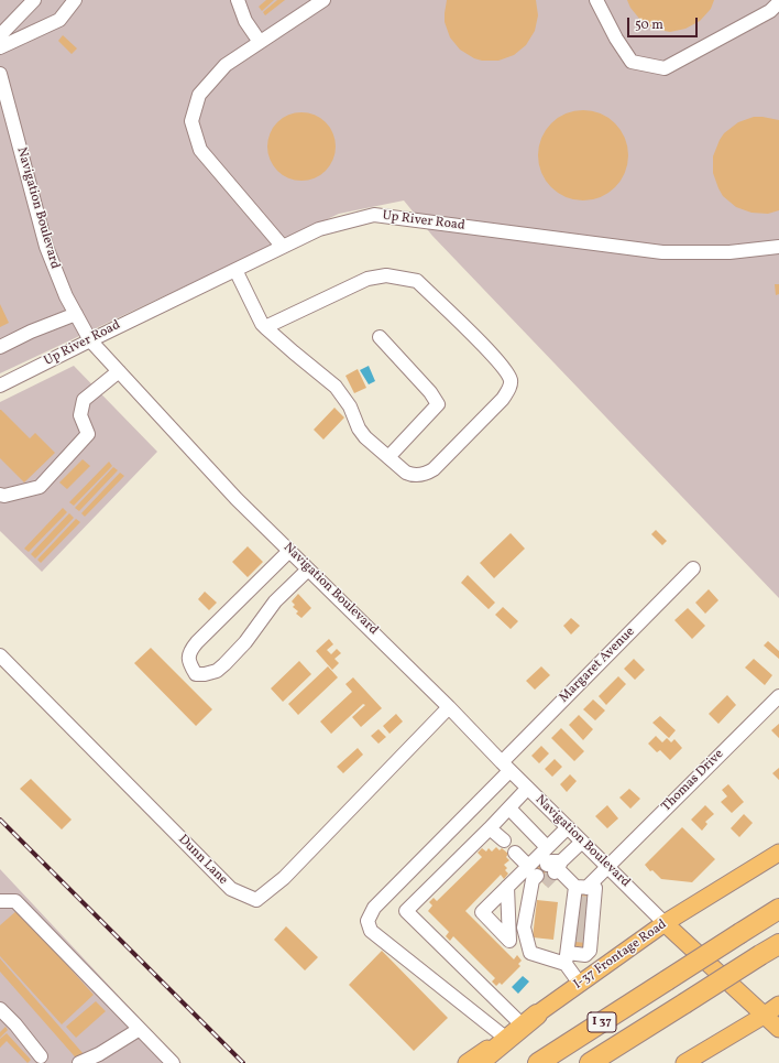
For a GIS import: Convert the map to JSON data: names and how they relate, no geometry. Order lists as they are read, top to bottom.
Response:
{
  "streets": {
    "highway": ["I 37"],
    "main road": ["Navigation Boulevard", "I-37 Frontage Road"],
    "street": [
      "Up River Road",
      "Margaret Avenue",
      "Thomas Drive",
      "Dunn Lane"
    ]
  },
  "crossings": [
    ["Navigation Boulevard", "Up River Road"],
    ["Navigation Boulevard", "Margaret Avenue"],
    ["Navigation Boulevard", "Thomas Drive"],
    ["Navigation Boulevard", "Dunn Lane"],
    ["Navigation Boulevard", "I-37 Frontage Road"],
    ["Margaret Avenue", "I-37 Frontage Road"]
  ],
  "scale_bar": "50 m"
}
